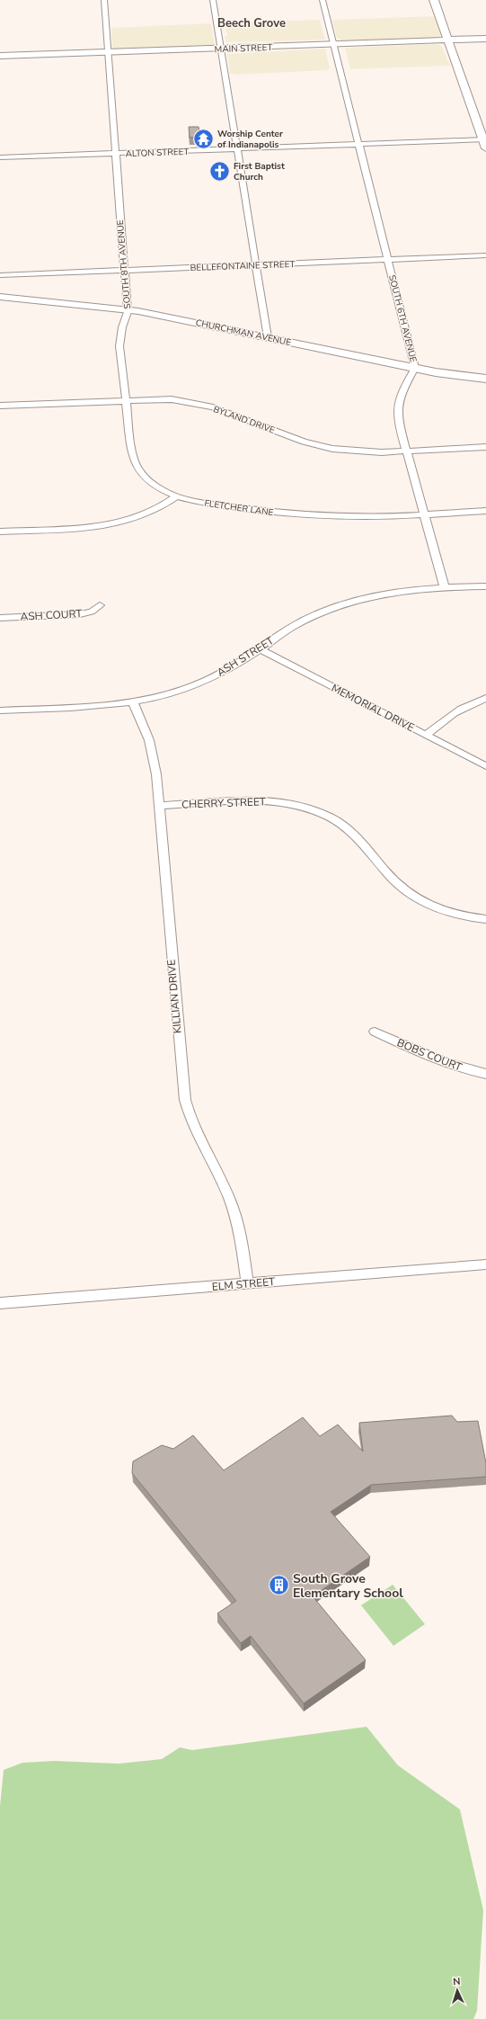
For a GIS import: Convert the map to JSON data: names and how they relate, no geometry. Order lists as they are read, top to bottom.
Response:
{
  "streets": {
    "street": [
      "MAIN STREET",
      "ALTON STREET",
      "SOUTH 8TH AVENUE",
      "BELLEFONTAINE STREET",
      "SOUTH 6TH AVENUE",
      "CHURCHMAN AVENUE",
      "BYLAND DRIVE",
      "FLETCHER LANE",
      "ASH COURT",
      "ASH STREET",
      "MEMORIAL DRIVE",
      "CHERRY STREET",
      "KILLIAN DRIVE",
      "BOBS COURT",
      "ELM STREET"
    ]
  },
  "crossings": [
    ["MAIN STREET", "SOUTH 8TH AVENUE"],
    ["MAIN STREET", "SOUTH 6TH AVENUE"],
    ["ALTON STREET", "SOUTH 8TH AVENUE"],
    ["ALTON STREET", "SOUTH 6TH AVENUE"],
    ["SOUTH 8TH AVENUE", "BELLEFONTAINE STREET"],
    ["SOUTH 8TH AVENUE", "CHURCHMAN AVENUE"],
    ["SOUTH 8TH AVENUE", "BYLAND DRIVE"],
    ["SOUTH 8TH AVENUE", "FLETCHER LANE"],
    ["BELLEFONTAINE STREET", "SOUTH 6TH AVENUE"],
    ["SOUTH 6TH AVENUE", "CHURCHMAN AVENUE"],
    ["SOUTH 6TH AVENUE", "BYLAND DRIVE"],
    ["SOUTH 6TH AVENUE", "FLETCHER LANE"],
    ["SOUTH 6TH AVENUE", "ASH STREET"],
    ["ASH STREET", "MEMORIAL DRIVE"],
    ["ASH STREET", "KILLIAN DRIVE"],
    ["CHERRY STREET", "KILLIAN DRIVE"],
    ["KILLIAN DRIVE", "ELM STREET"]
  ],
  "districts": ["Beech Grove"],
  "places": {
    "temple": ["Worship Center of Indianapolis"],
    "church": ["First Baptist Church"],
    "building": ["South Grove Elementary School"]
  },
  "north": "top"
}
